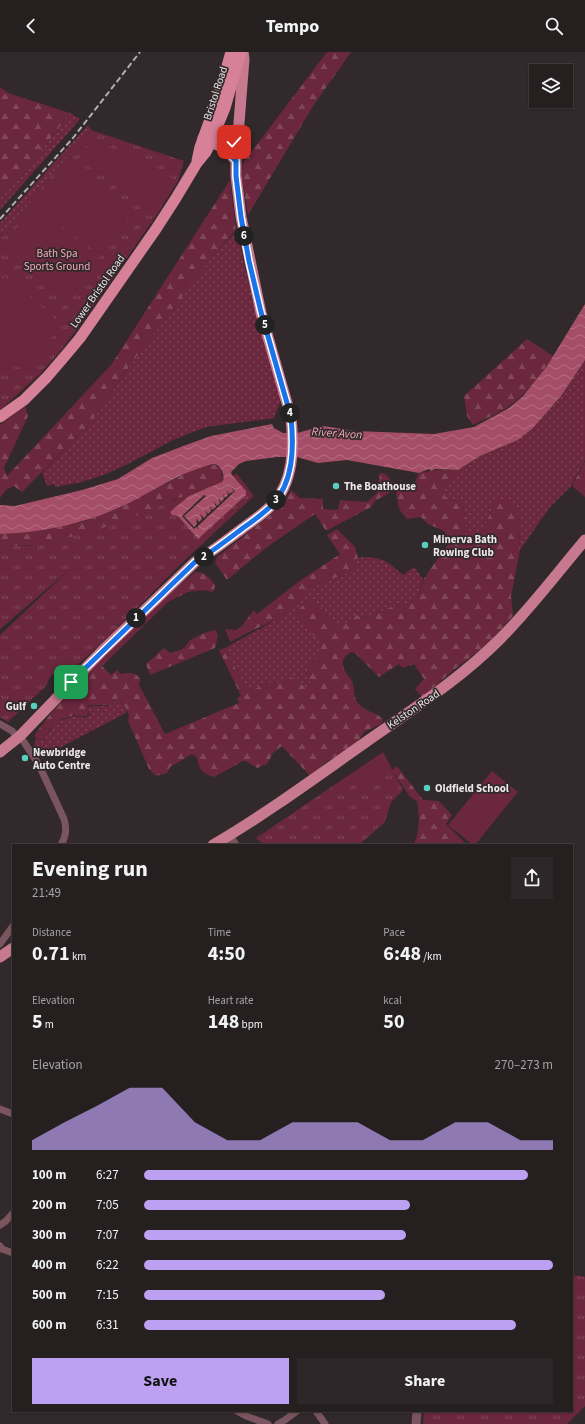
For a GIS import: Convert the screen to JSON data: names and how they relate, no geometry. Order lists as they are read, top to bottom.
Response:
{
  "streets": {
    "highway": ["Bristol Road", "Lower Bristol Road"],
    "main road": ["Kelston Road"]
  },
  "crossings": [
    ["Bristol Road", "Lower Bristol Road"]
  ],
  "water": ["River Avon"],
  "parks": ["Bath Spa Sports Ground"],
  "places": [
    "The Boathouse",
    "Minerva Bath Rowing Club",
    "Gulf",
    "Newbridge Auto Centre",
    "Oldfield School"
  ],
  "page": {
    "header": "Tempo",
    "pins": [
      "6",
      "5",
      "4",
      "3",
      "2",
      "1"
    ],
    "heading": ["Evening run", "21:49"],
    "stats": [
      ["Distance", "0.71 km"],
      ["Time", "4:50"],
      ["Pace", "6:48 /km"],
      ["Elevation", "5 m"],
      ["Heart rate", "148 bpm"],
      ["kcal", "50"]
    ],
    "chart": ["Elevation", "270–273 m"],
    "list": [
      {
        "name": "100 m",
        "note": "6:27"
      },
      {
        "name": "200 m",
        "note": "7:05"
      },
      {
        "name": "300 m",
        "note": "7:07"
      },
      {
        "name": "400 m",
        "note": "6:22"
      },
      {
        "name": "500 m",
        "note": "7:15"
      },
      {
        "name": "600 m",
        "note": "6:31"
      }
    ],
    "buttons": ["Save", "Share"]
  }
}
